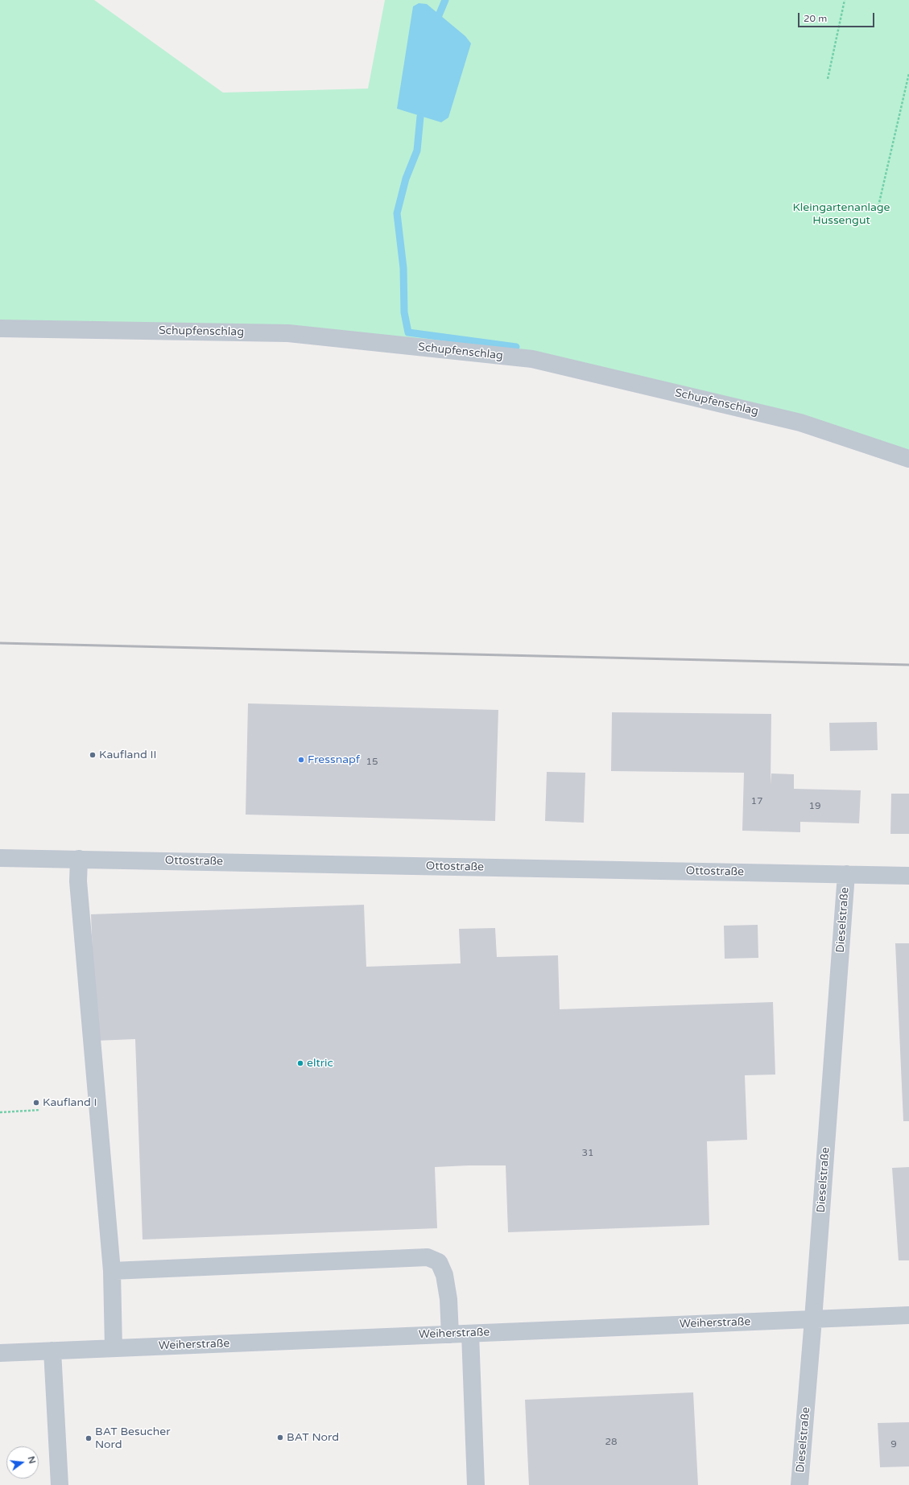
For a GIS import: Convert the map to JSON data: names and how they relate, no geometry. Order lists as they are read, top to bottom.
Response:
{
  "streets": {
    "street": [
      "Schupfenschlag",
      "Ottostraße",
      "Dieselstraße",
      "Weiherstraße"
    ]
  },
  "crossings": [
    ["Ottostraße", "Dieselstraße"],
    ["Dieselstraße", "Weiherstraße"]
  ],
  "parks": ["Kleingartenanlage Hussengut"],
  "places": [
    "Kaufland II",
    "Fressnapf",
    "eltric",
    "Kaufland I",
    "BAT Nord",
    "BAT Besucher Nord"
  ],
  "house_numbers": [
    "15",
    "17",
    "19",
    "31",
    "28",
    "9"
  ],
  "scale_bar": "20 m",
  "north": "right"
}
